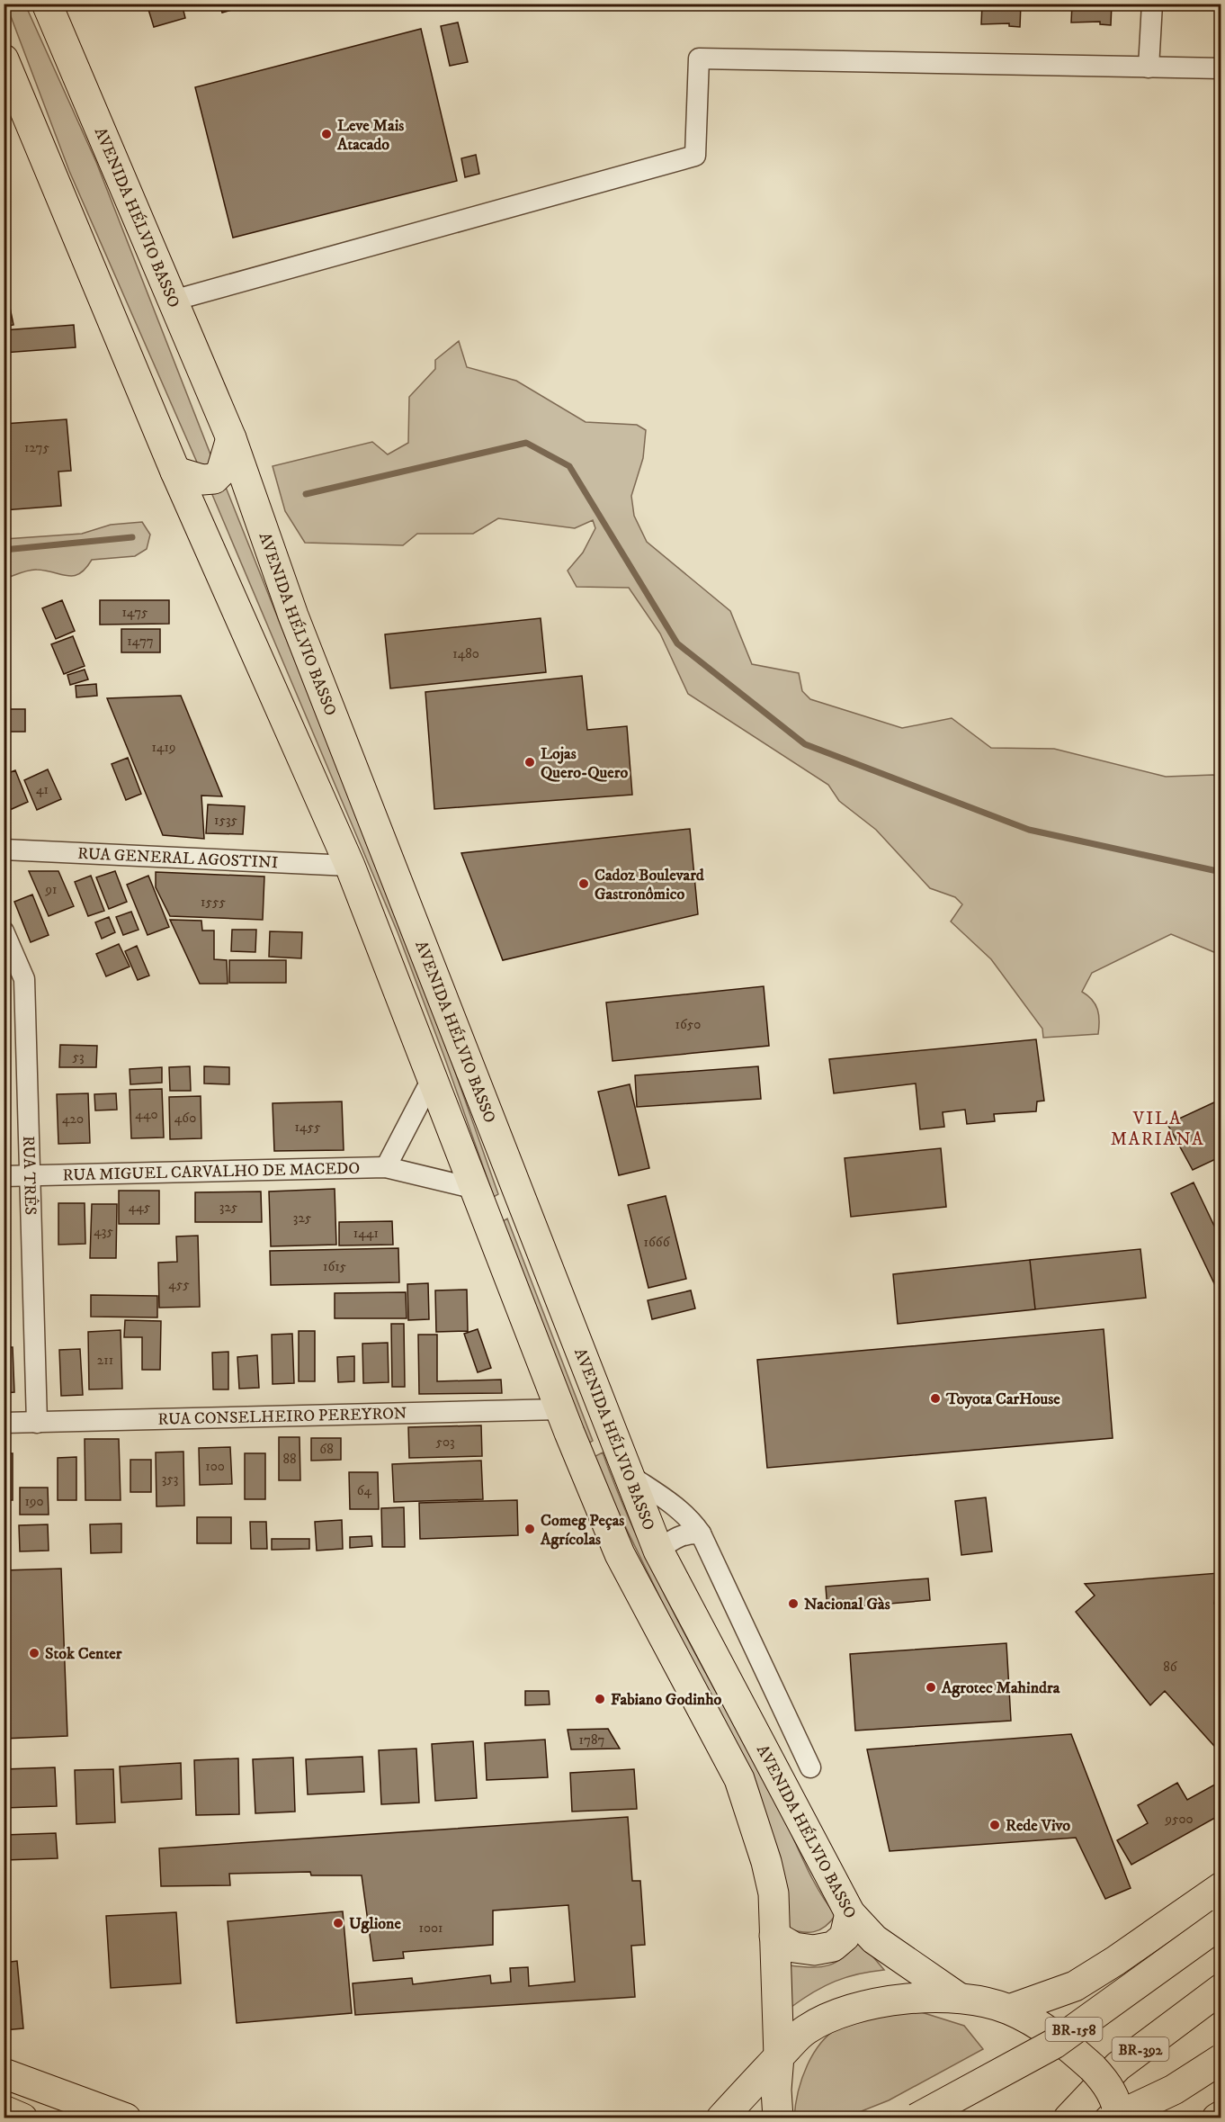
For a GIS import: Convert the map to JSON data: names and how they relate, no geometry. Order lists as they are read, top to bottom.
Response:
{
  "streets": {
    "main road": ["AVENIDA HÉLVIO BASSO", "BR-158", "BR-392"],
    "street": [
      "RUA GENERAL AGOSTINI",
      "RUA MIGUEL CARVALHO DE MACEDO",
      "RUA TRÊS",
      "RUA CONSELHEIRO PEREYRON"
    ]
  },
  "crossings": [
    ["RUA MIGUEL CARVALHO DE MACEDO", "RUA TRÊS"],
    ["RUA TRÊS", "RUA CONSELHEIRO PEREYRON"]
  ],
  "districts": ["VILA MARIANA"],
  "places": [
    "Leve Mais Atacado",
    "Lojas Quero-Quero",
    "Cadoz Boulevard Gastronômico",
    "Toyota CarHouse",
    "Comeg Peças Agrícolas",
    "Nacional Gàs",
    "Stok Center",
    "Agrotec Mahindra",
    "Fabiano Godinho",
    "Rede Vivo",
    "Uglione"
  ],
  "house_numbers": [
    "1275",
    "1475",
    "1477",
    "1480",
    "1419",
    "41",
    "1535",
    "91",
    "1555",
    "1650",
    "53",
    "440",
    "460",
    "420",
    "1455",
    "445",
    "325",
    "325",
    "435",
    "1441",
    "1666",
    "1615",
    "455",
    "211",
    "503",
    "68",
    "88",
    "100",
    "353",
    "64",
    "190",
    "86",
    "1787",
    "9500",
    "1001"
  ]
}
